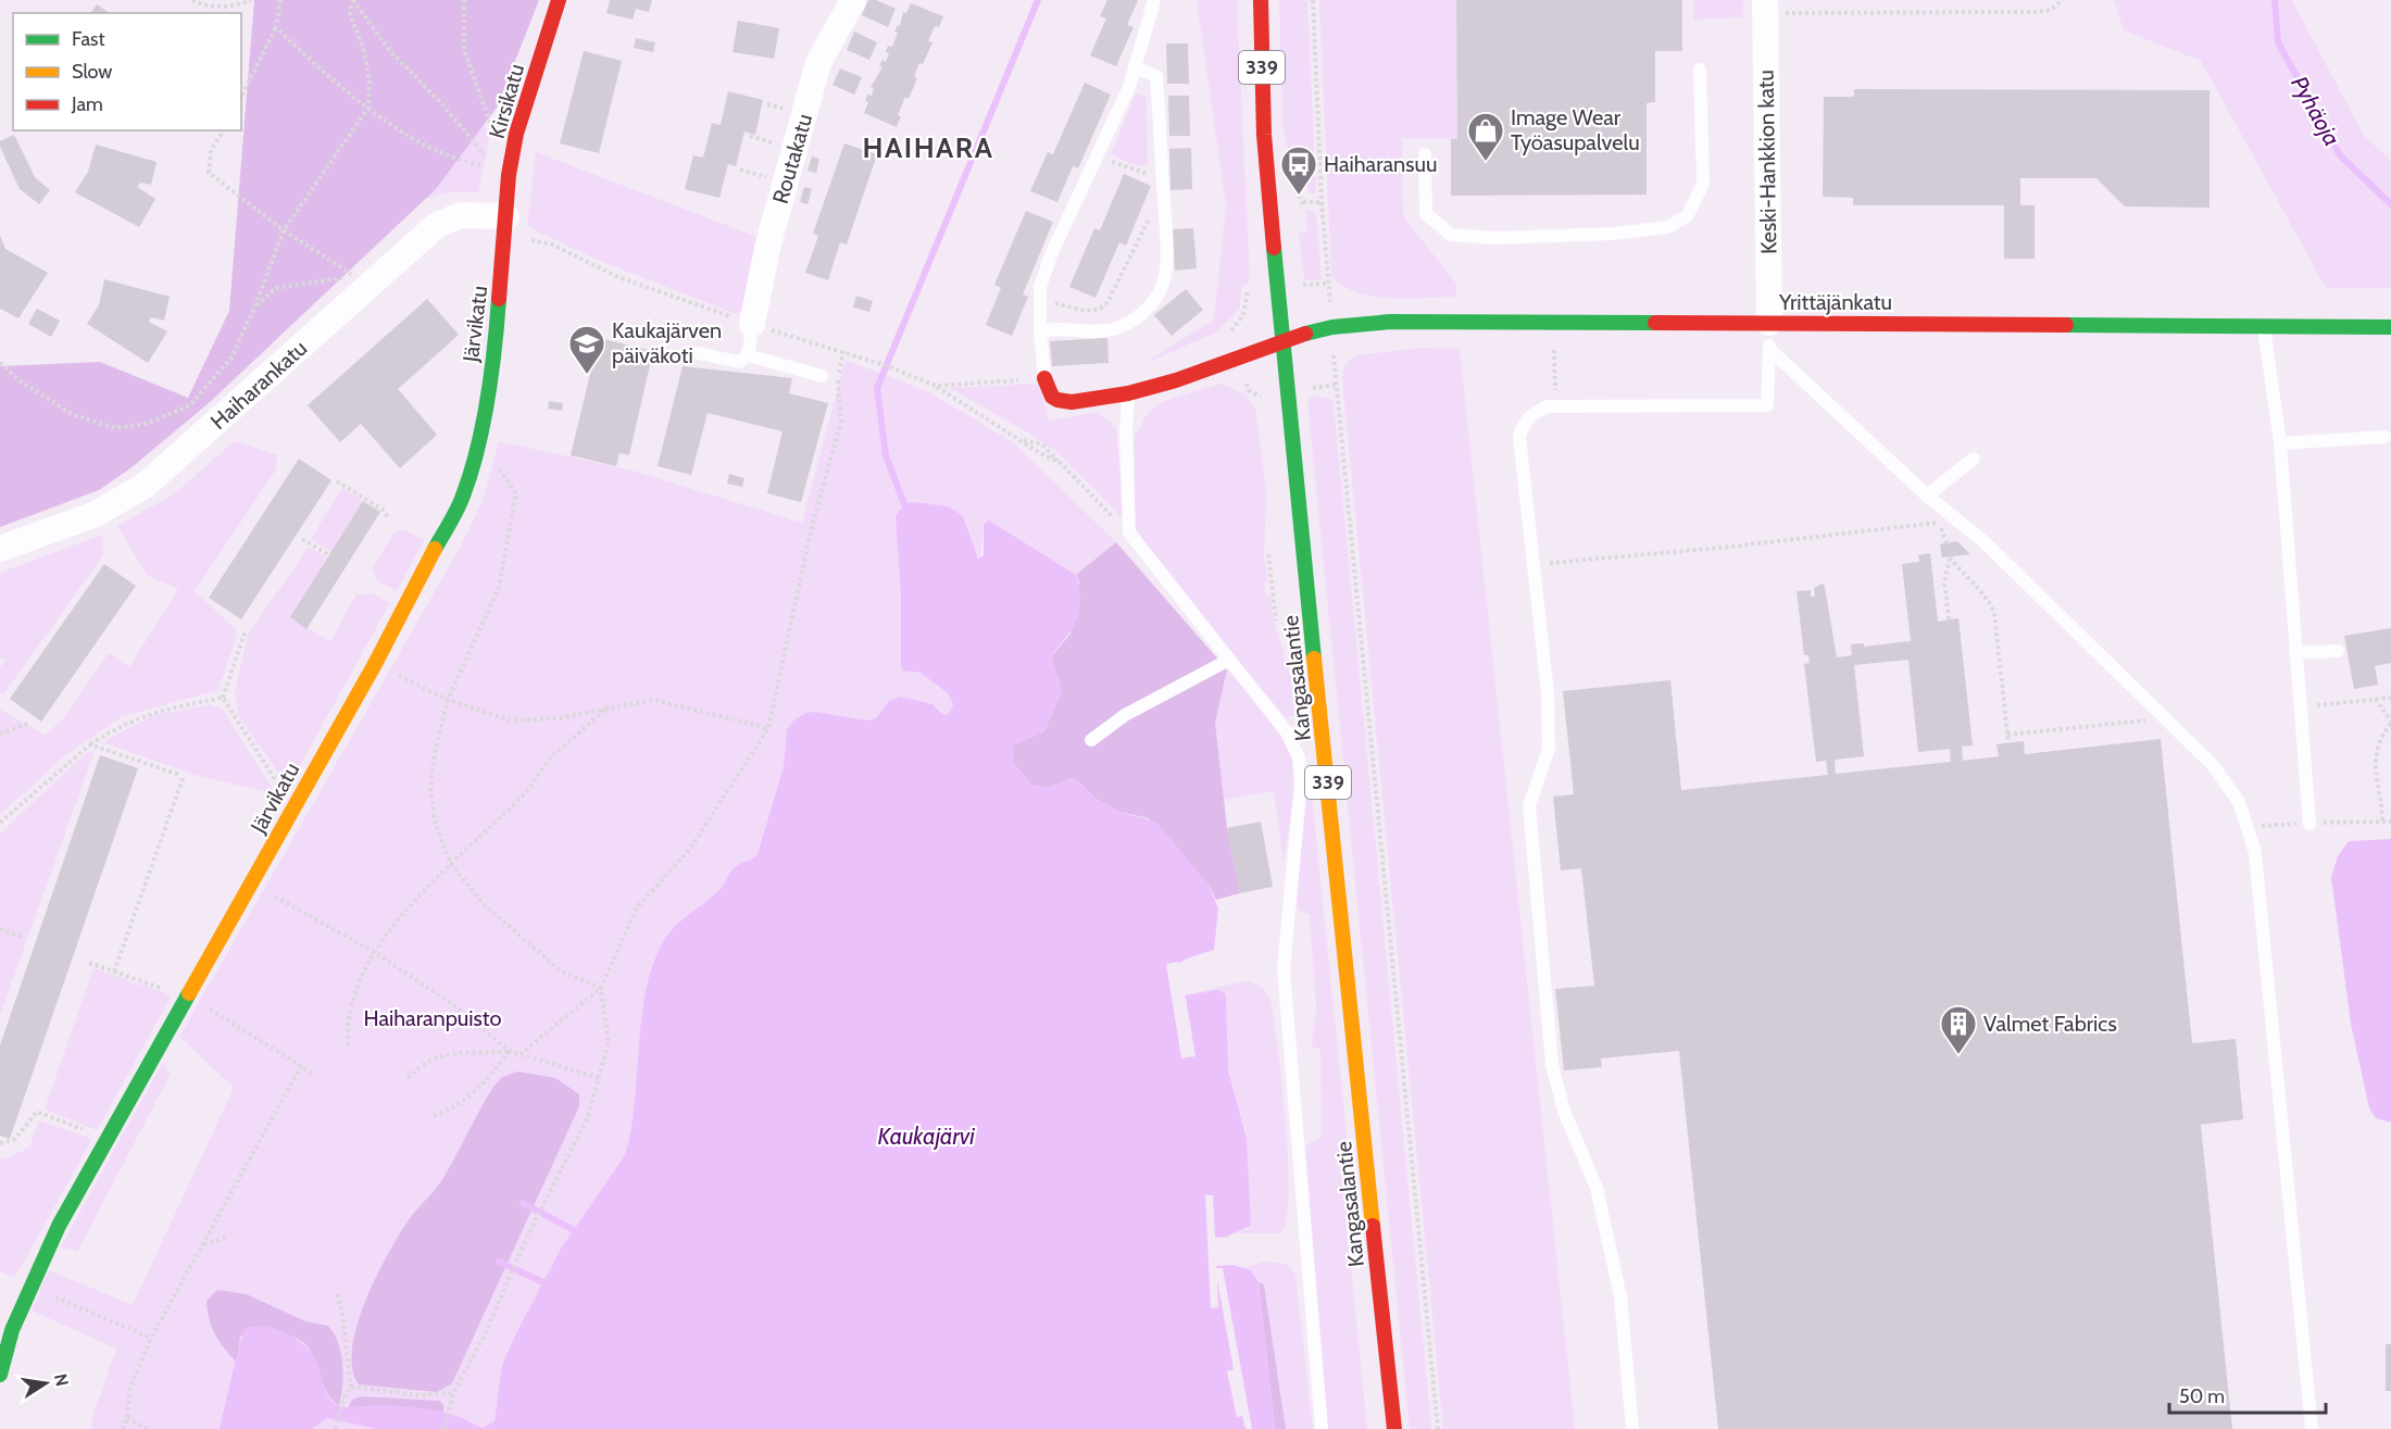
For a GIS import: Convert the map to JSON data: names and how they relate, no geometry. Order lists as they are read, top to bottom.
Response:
{
  "streets": {
    "street": [
      "339",
      "Kirsikatu",
      "Routakatu",
      "Keski-Hankkion katu",
      "Yrittäjänkatu",
      "Järvikatu",
      "Haiharankatu",
      "Kangasalantie"
    ]
  },
  "crossings": [
    ["Kirsikatu", "Järvikatu"],
    ["Kirsikatu", "Haiharankatu"],
    ["Keski-Hankkion katu", "Yrittäjänkatu"],
    ["Yrittäjänkatu", "Kangasalantie"],
    ["Järvikatu", "Haiharankatu"]
  ],
  "districts": ["HAIHARA"],
  "water": ["Pyhäoja", "Kaukajärvi"],
  "parks": ["Haiharanpuisto"],
  "places": {
    "shop": ["Image Wear Työasupalvelu"],
    "bus stop": ["Haiharansuu"],
    "school or university": ["Kaukajärven päiväkoti"],
    "building": ["Valmet Fabrics"]
  },
  "legend": ["Fast", "Slow", "Jam"],
  "scale_bar": "50 m",
  "north": "right"
}
